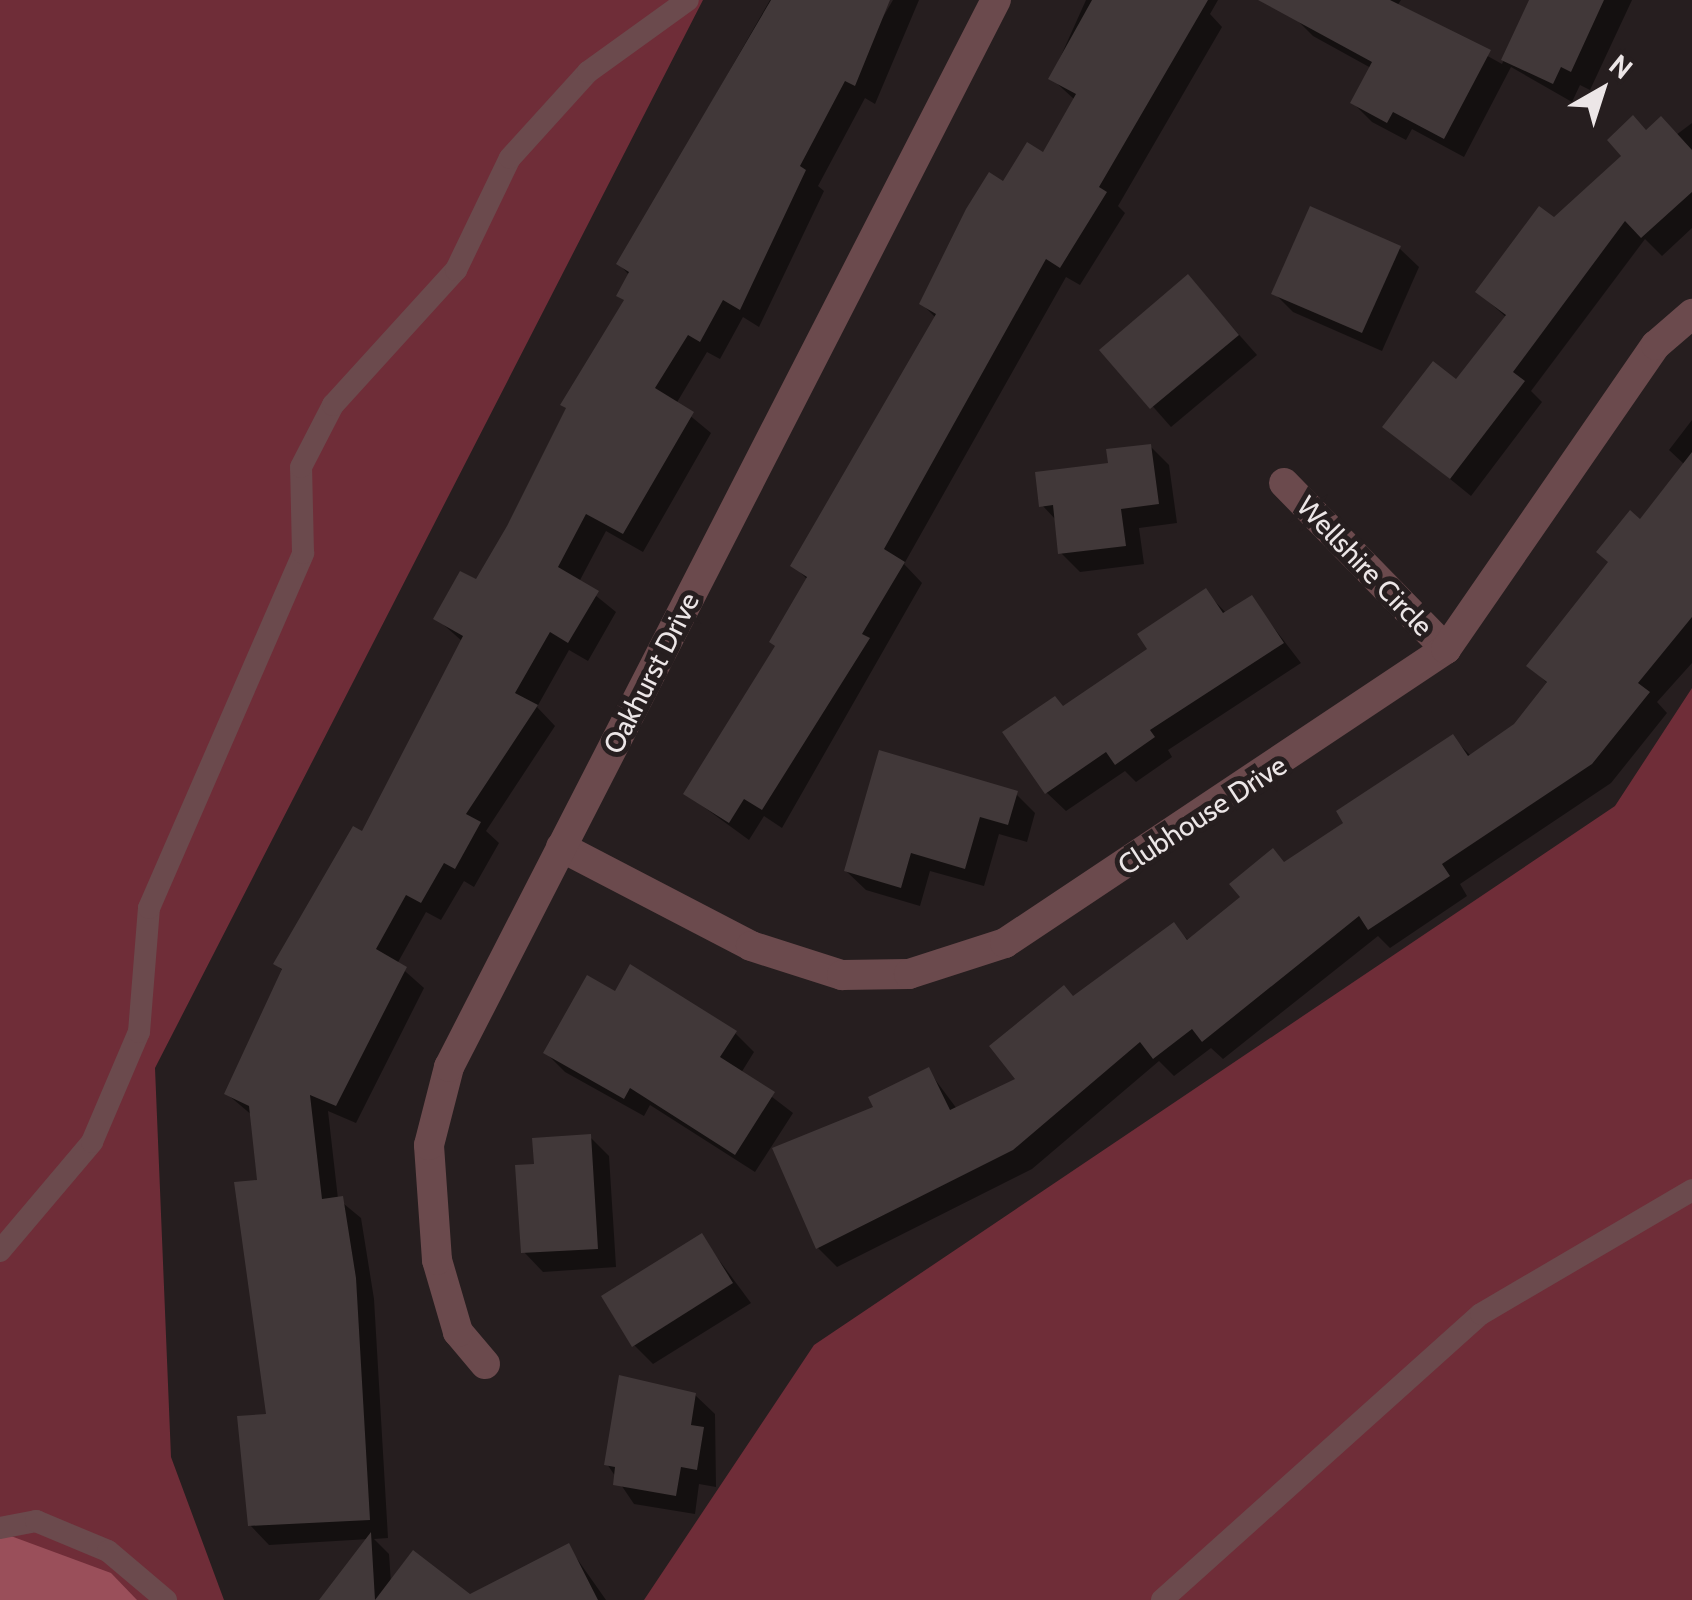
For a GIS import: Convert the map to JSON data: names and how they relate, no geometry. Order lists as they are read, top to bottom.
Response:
{
  "streets": {
    "street": ["Wellshire Circle", "Oakhurst Drive", "Clubhouse Drive"]
  },
  "crossings": [
    ["Wellshire Circle", "Clubhouse Drive"],
    ["Oakhurst Drive", "Clubhouse Drive"]
  ],
  "north": "top right"
}
